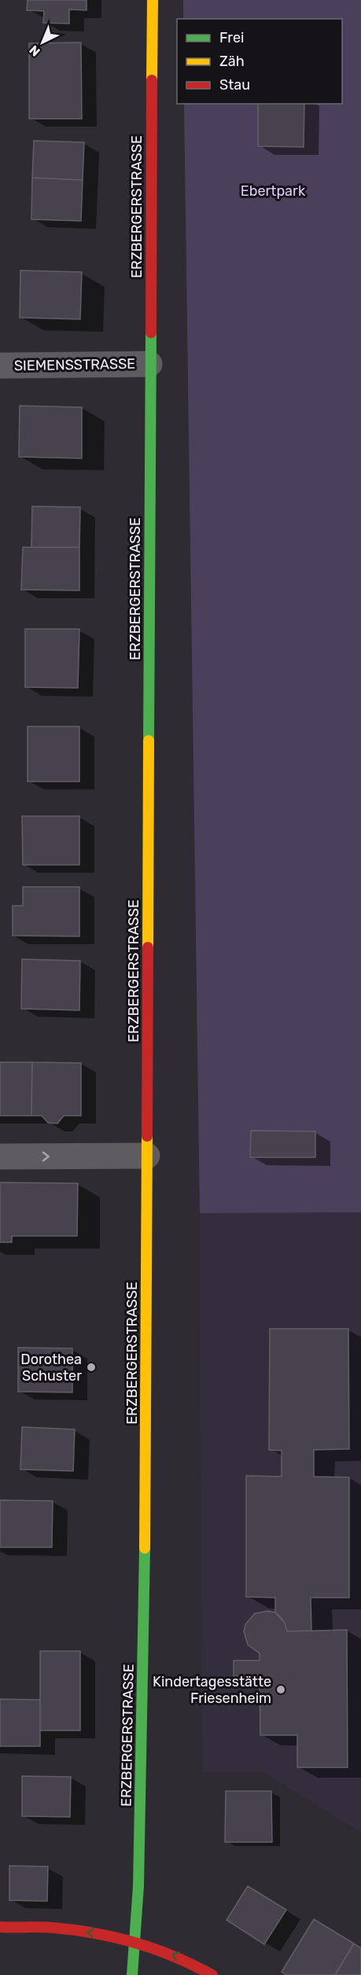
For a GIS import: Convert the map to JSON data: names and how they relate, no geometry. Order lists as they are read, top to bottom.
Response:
{
  "streets": {
    "street": ["ERZBERGERSTRASSE", "SIEMENSSTRASSE"]
  },
  "crossings": [
    ["ERZBERGERSTRASSE", "SIEMENSSTRASSE"]
  ],
  "parks": ["Ebertpark"],
  "places": ["Dorothea Schuster", "Kindertagesstätte Friesenheim"],
  "legend": ["Frei", "Zäh", "Stau"],
  "north": "bottom left"
}
